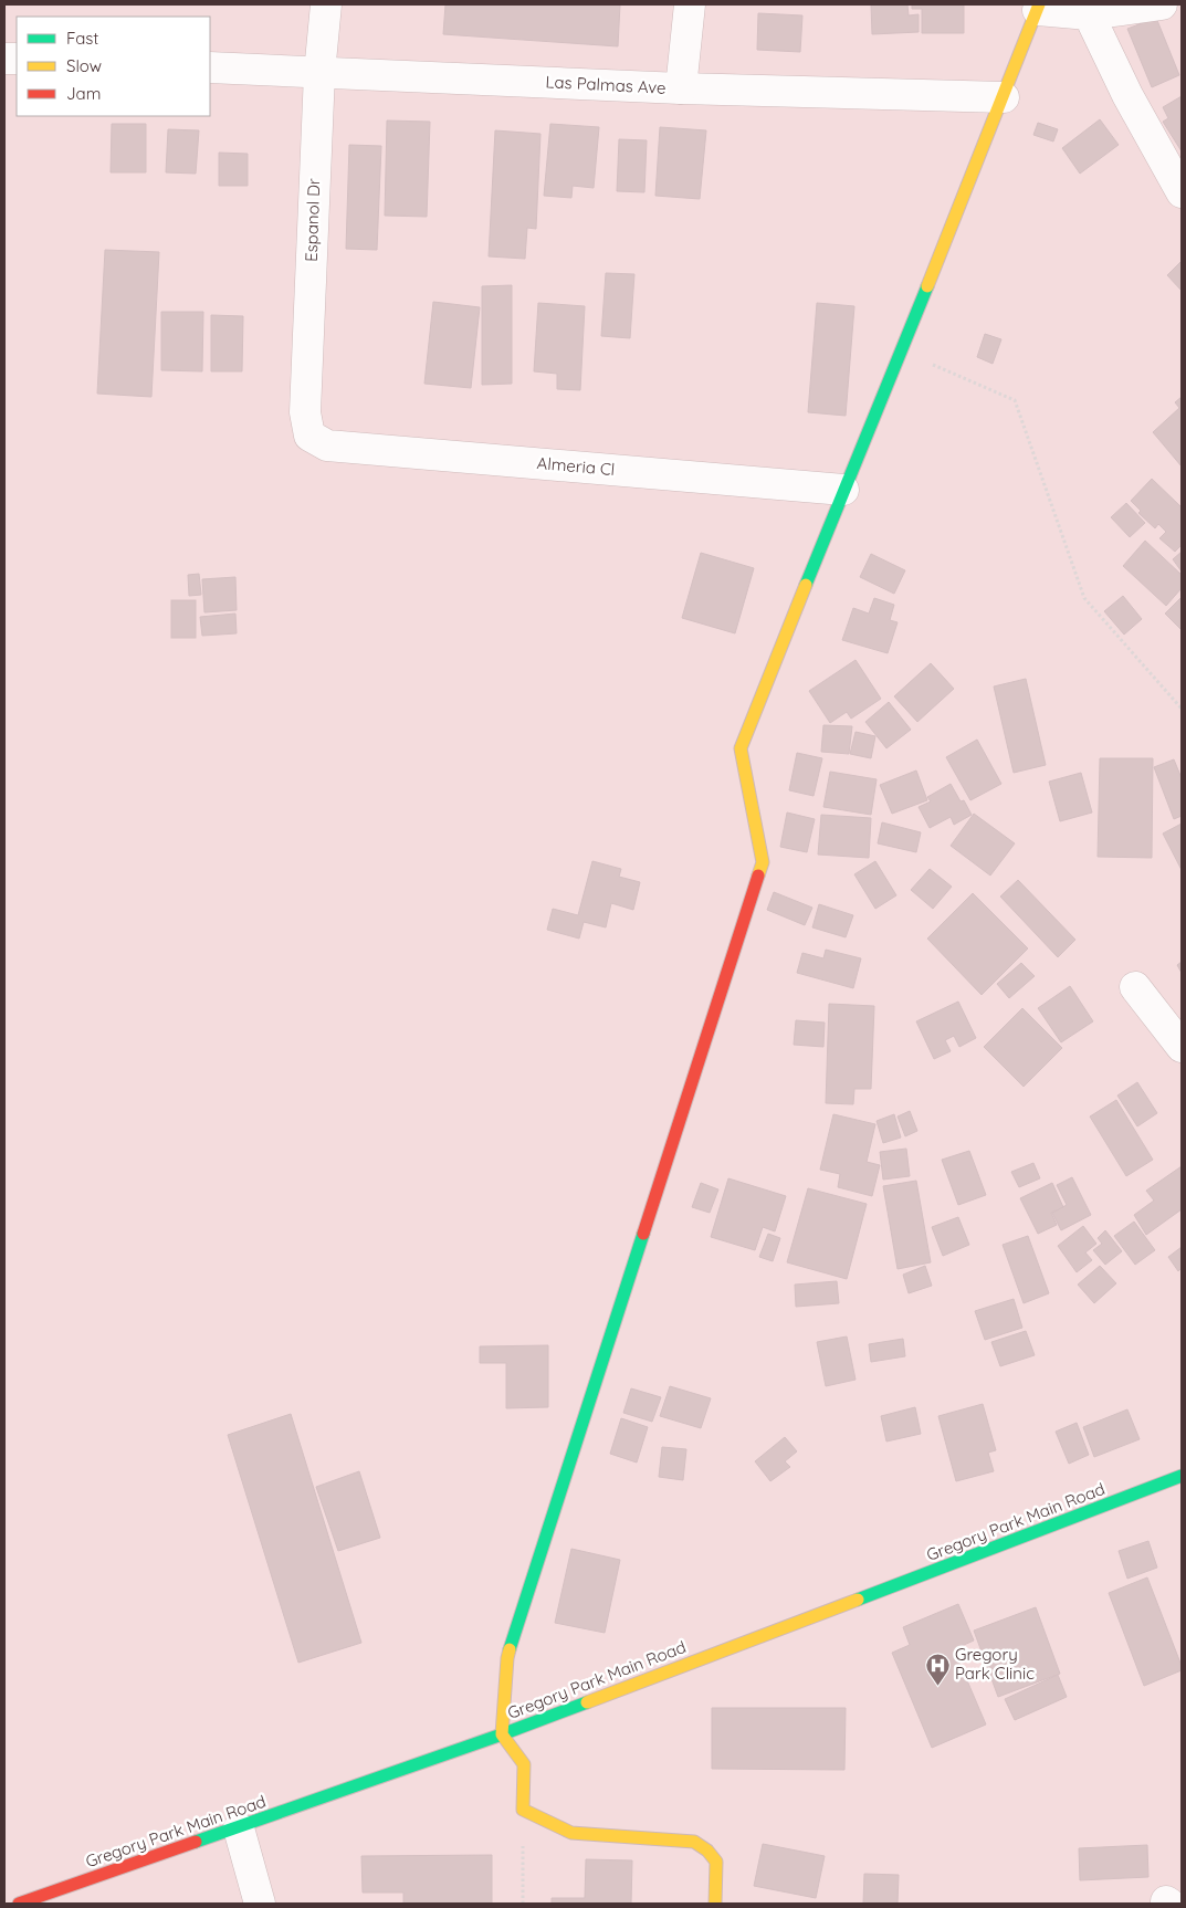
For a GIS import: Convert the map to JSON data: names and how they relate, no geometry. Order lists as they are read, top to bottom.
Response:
{
  "streets": {
    "street": [
      "Las Palmas Ave",
      "Espanol Dr",
      "Almeria Cl",
      "Gregory Park Main Road"
    ]
  },
  "crossings": [
    ["Las Palmas Ave", "Espanol Dr"],
    ["Espanol Dr", "Almeria Cl"]
  ],
  "places": {
    "hospital": ["Gregory Park Clinic"]
  },
  "legend": ["Fast", "Slow", "Jam"]
}
